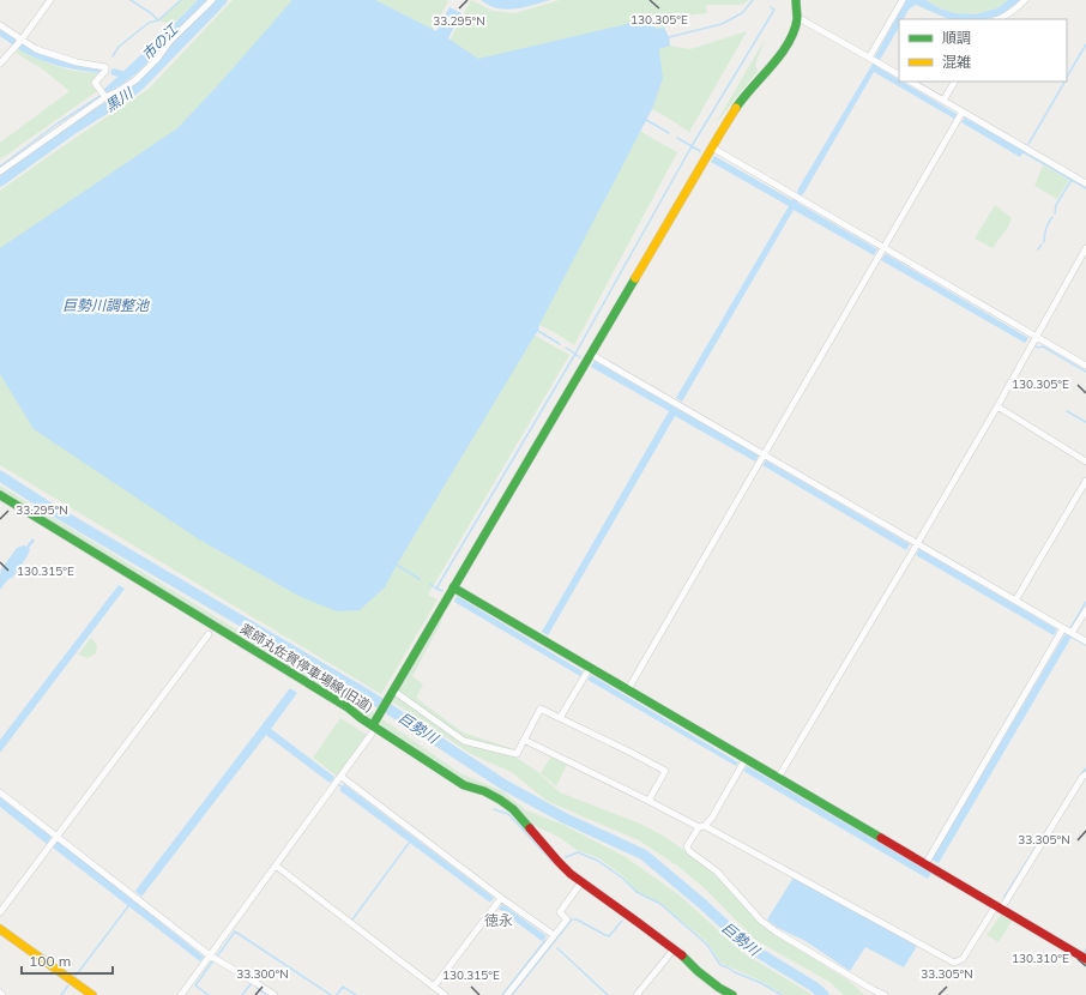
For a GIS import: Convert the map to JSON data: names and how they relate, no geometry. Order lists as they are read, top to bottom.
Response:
{
  "streets": {
    "street": ["薬師丸佐賀停車場線(旧道)"]
  },
  "districts": ["徳永"],
  "water": [
    "市の江",
    "黒川",
    "巨勢川調整池",
    "巨勢川"
  ],
  "legend": ["順調", "混雑"],
  "scale_bar": "100 m",
  "coordinates": [
    "130.305°E",
    "33.295°N",
    "130.315°E",
    "33.305°N",
    "130.310°E",
    "33.300°N"
  ]
}
